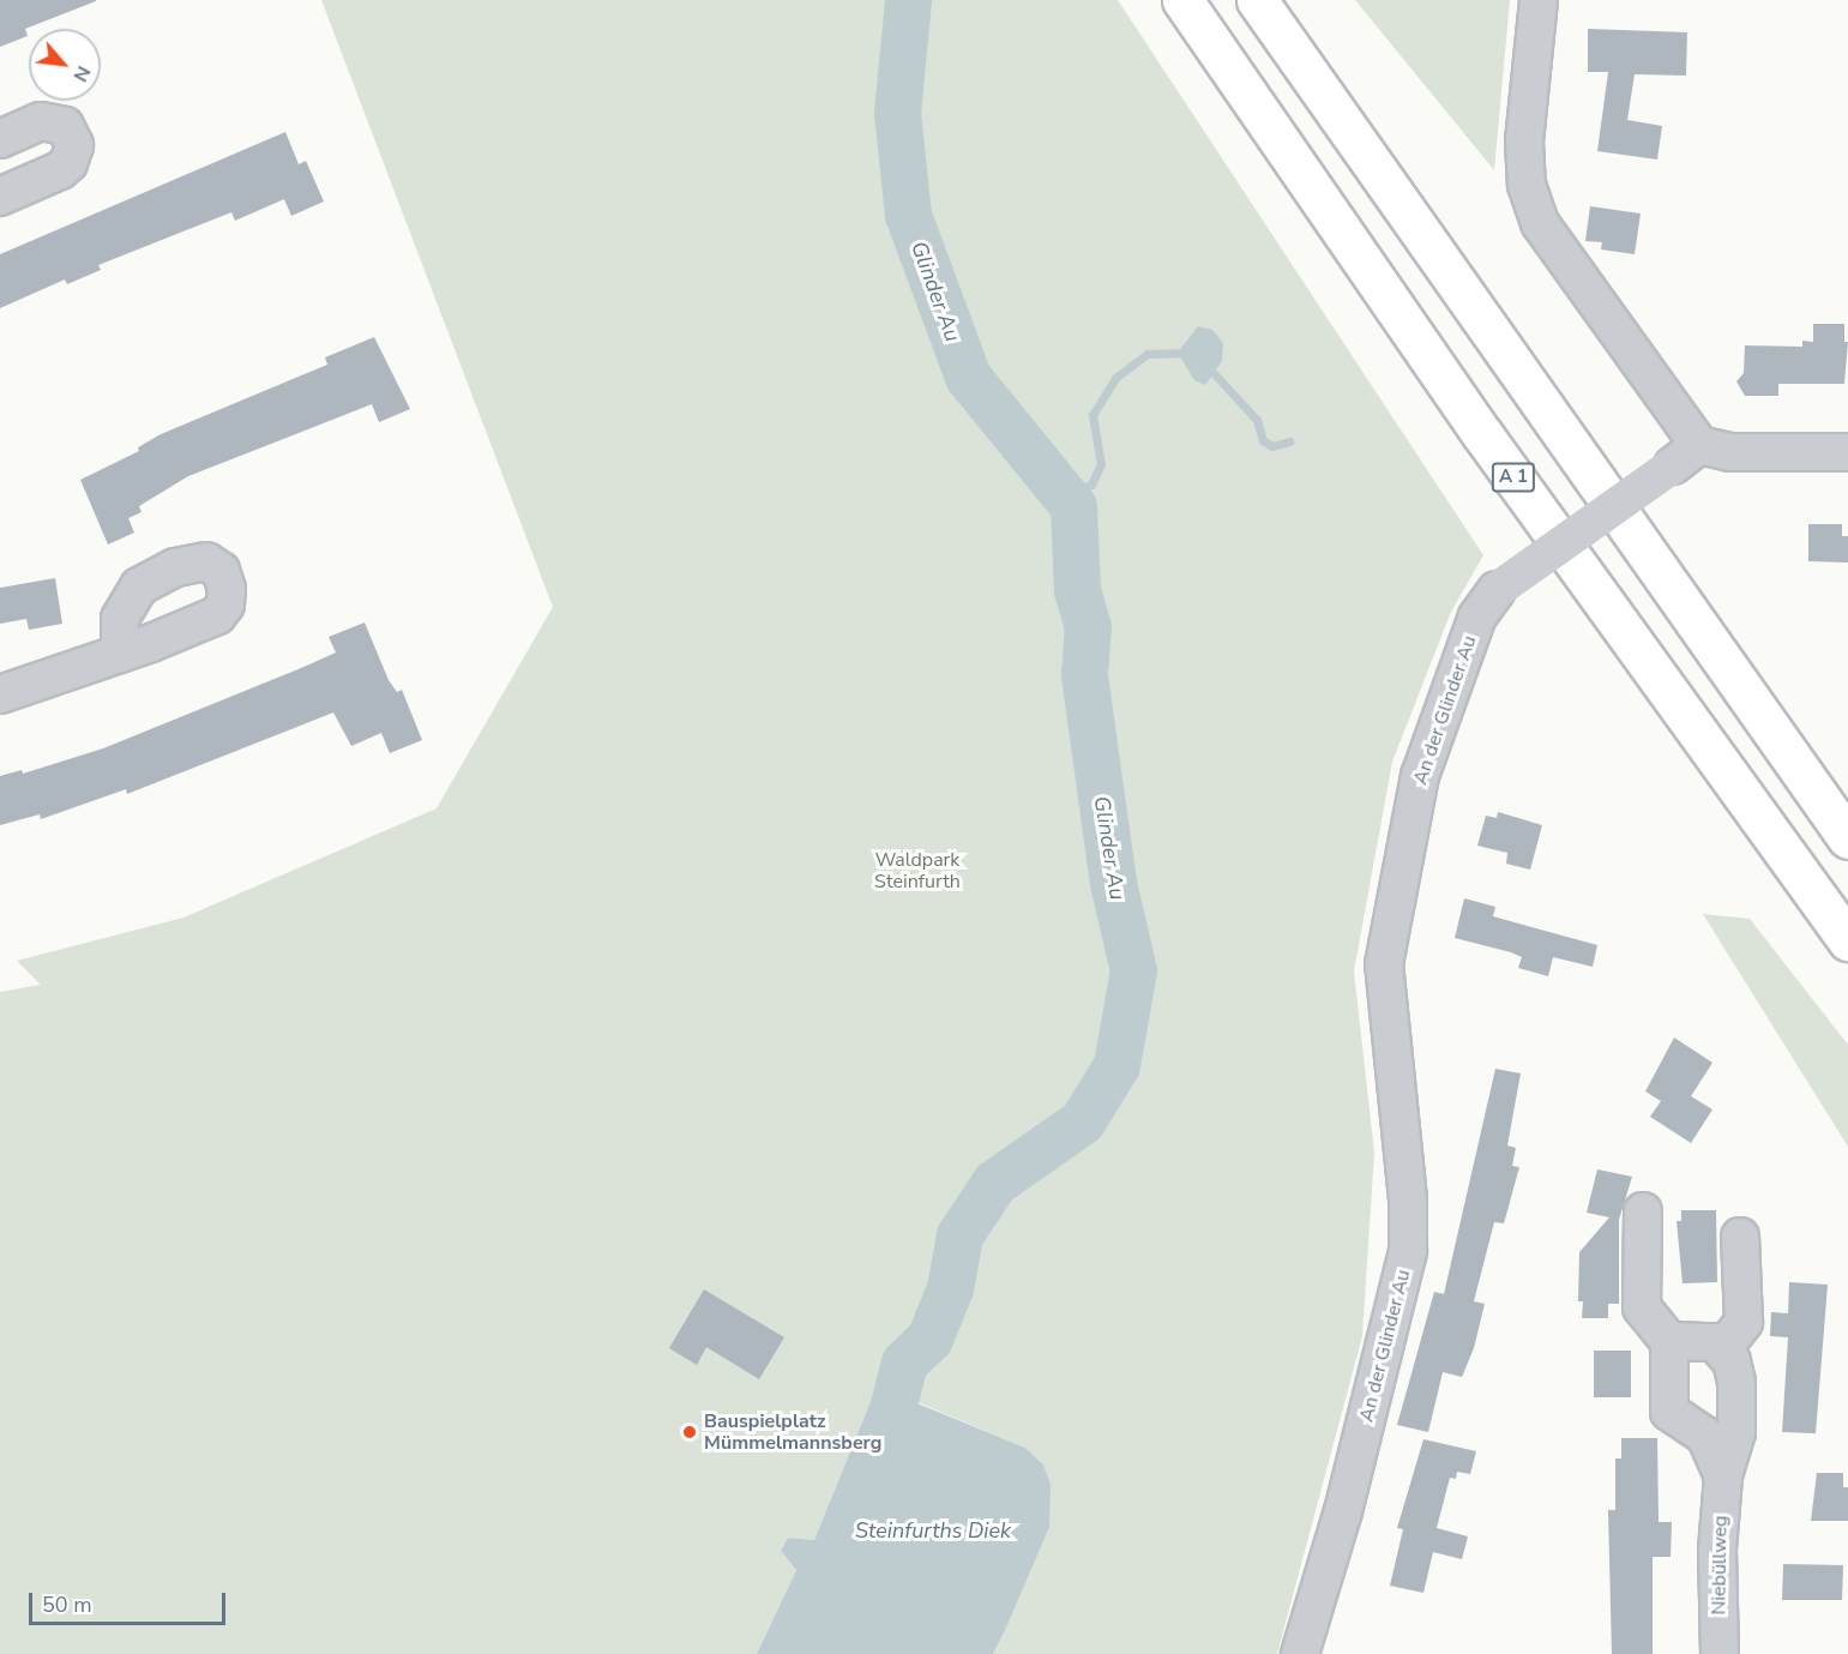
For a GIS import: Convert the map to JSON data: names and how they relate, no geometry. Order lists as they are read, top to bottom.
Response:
{
  "streets": {
    "highway": ["A 1"],
    "street": ["An der Glinder Au", "Niebüllweg"]
  },
  "water": ["Glinder Au", "Steinfurths Diek"],
  "parks": ["Waldpark Steinfurth"],
  "places": ["Bauspielplatz Mümmelmannsberg"],
  "scale_bar": "50 m",
  "north": "bottom right"
}
